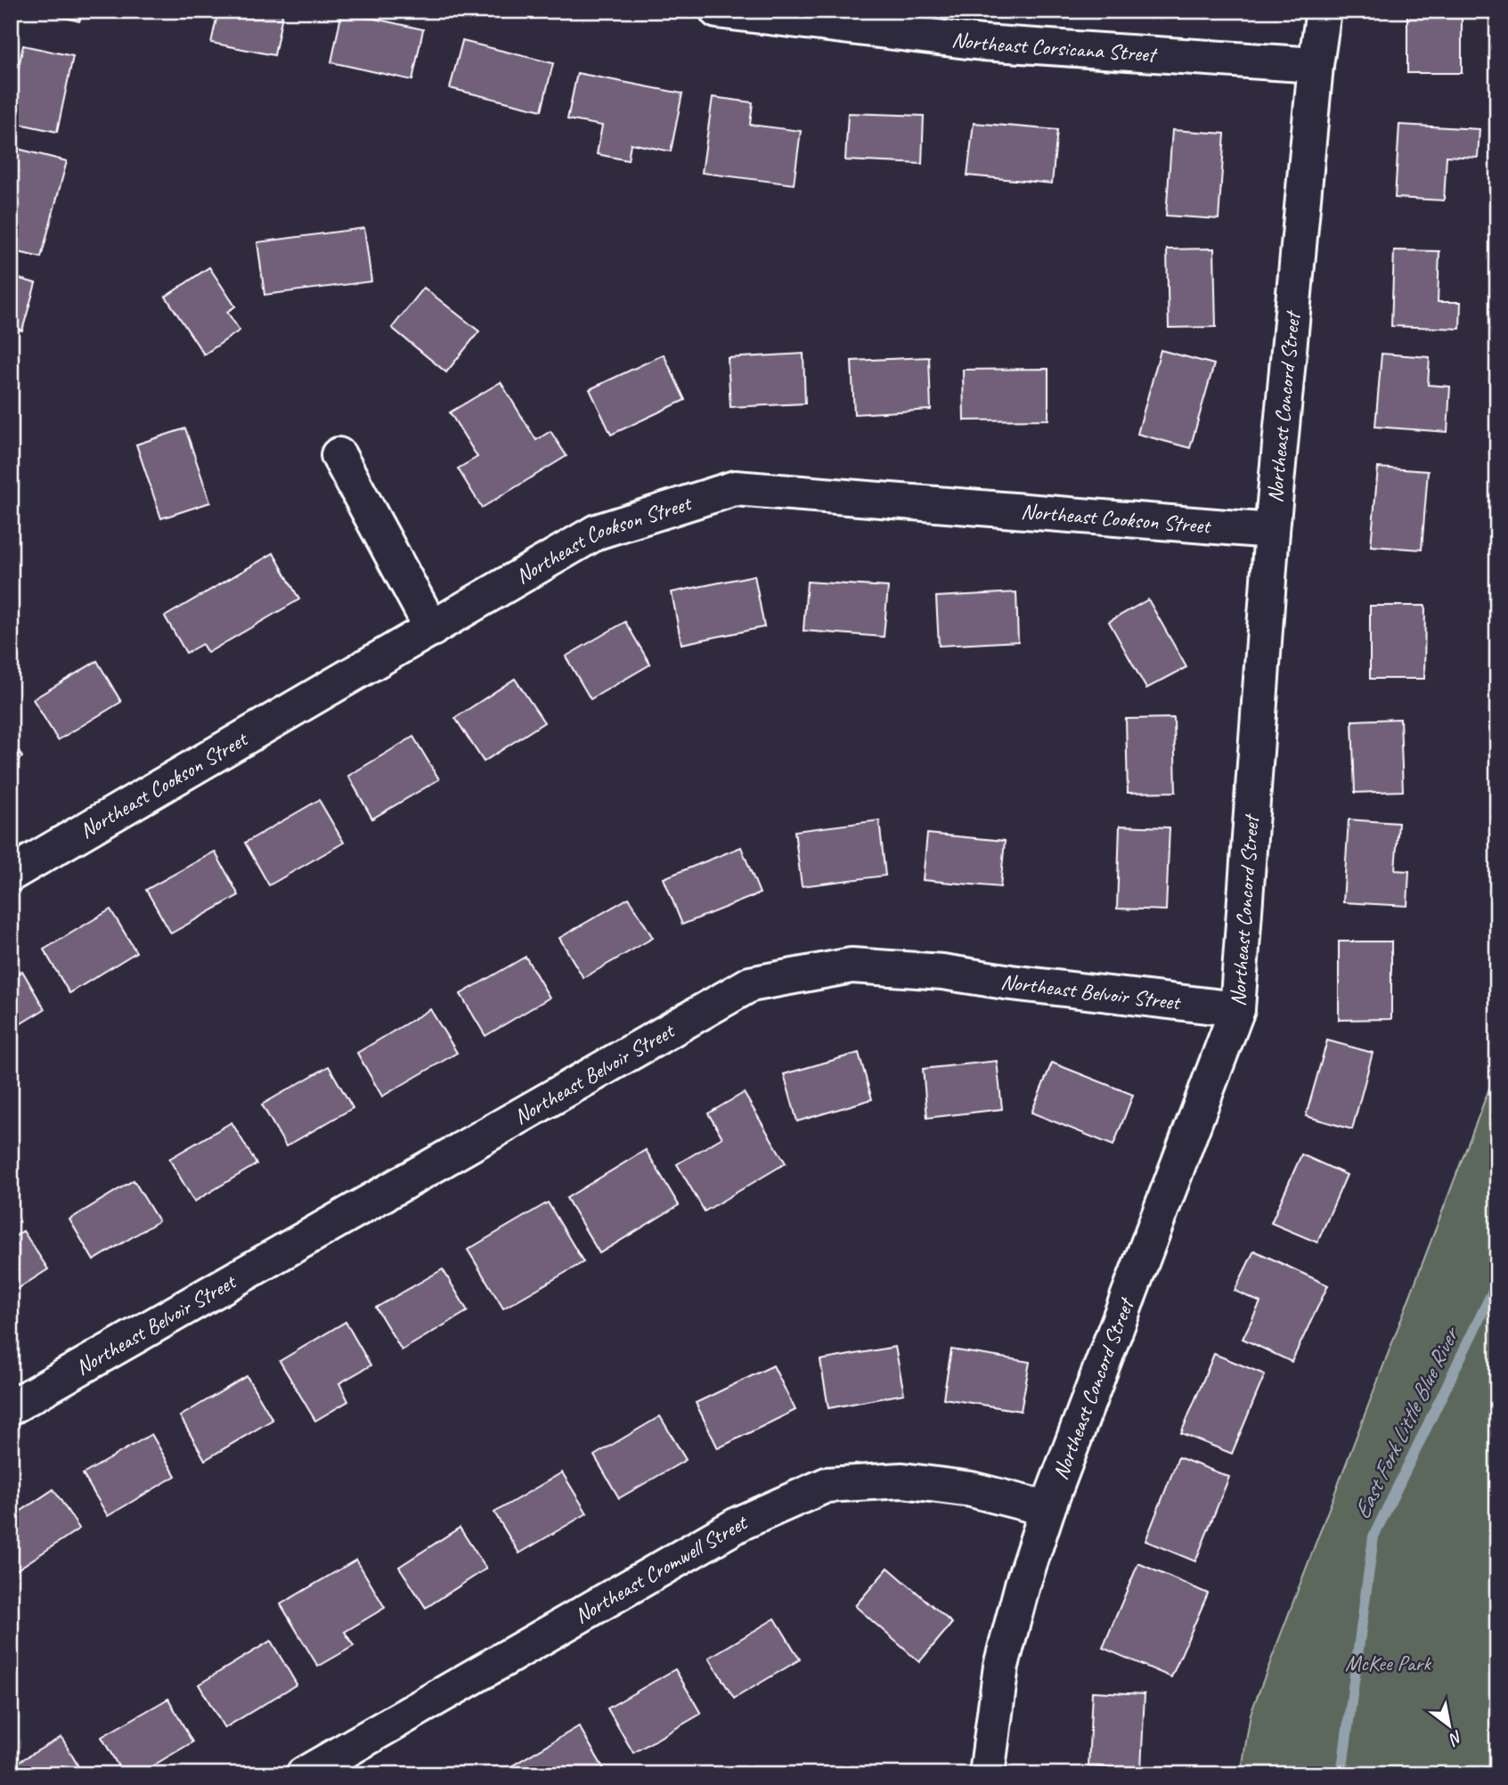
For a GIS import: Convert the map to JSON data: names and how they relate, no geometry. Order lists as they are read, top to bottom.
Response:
{
  "streets": {
    "street": [
      "Northeast Corsicana Street",
      "Northeast Concord Street",
      "Northeast Cookson Street",
      "Northeast Belvoir Street",
      "Northeast Cromwell Street"
    ]
  },
  "crossings": [
    ["Northeast Corsicana Street", "Northeast Concord Street"],
    ["Northeast Concord Street", "Northeast Cookson Street"],
    ["Northeast Concord Street", "Northeast Belvoir Street"],
    ["Northeast Concord Street", "Northeast Cromwell Street"]
  ],
  "water": ["East Fork Little Blue River"],
  "parks": ["McKee Park"],
  "north": "bottom right"
}
